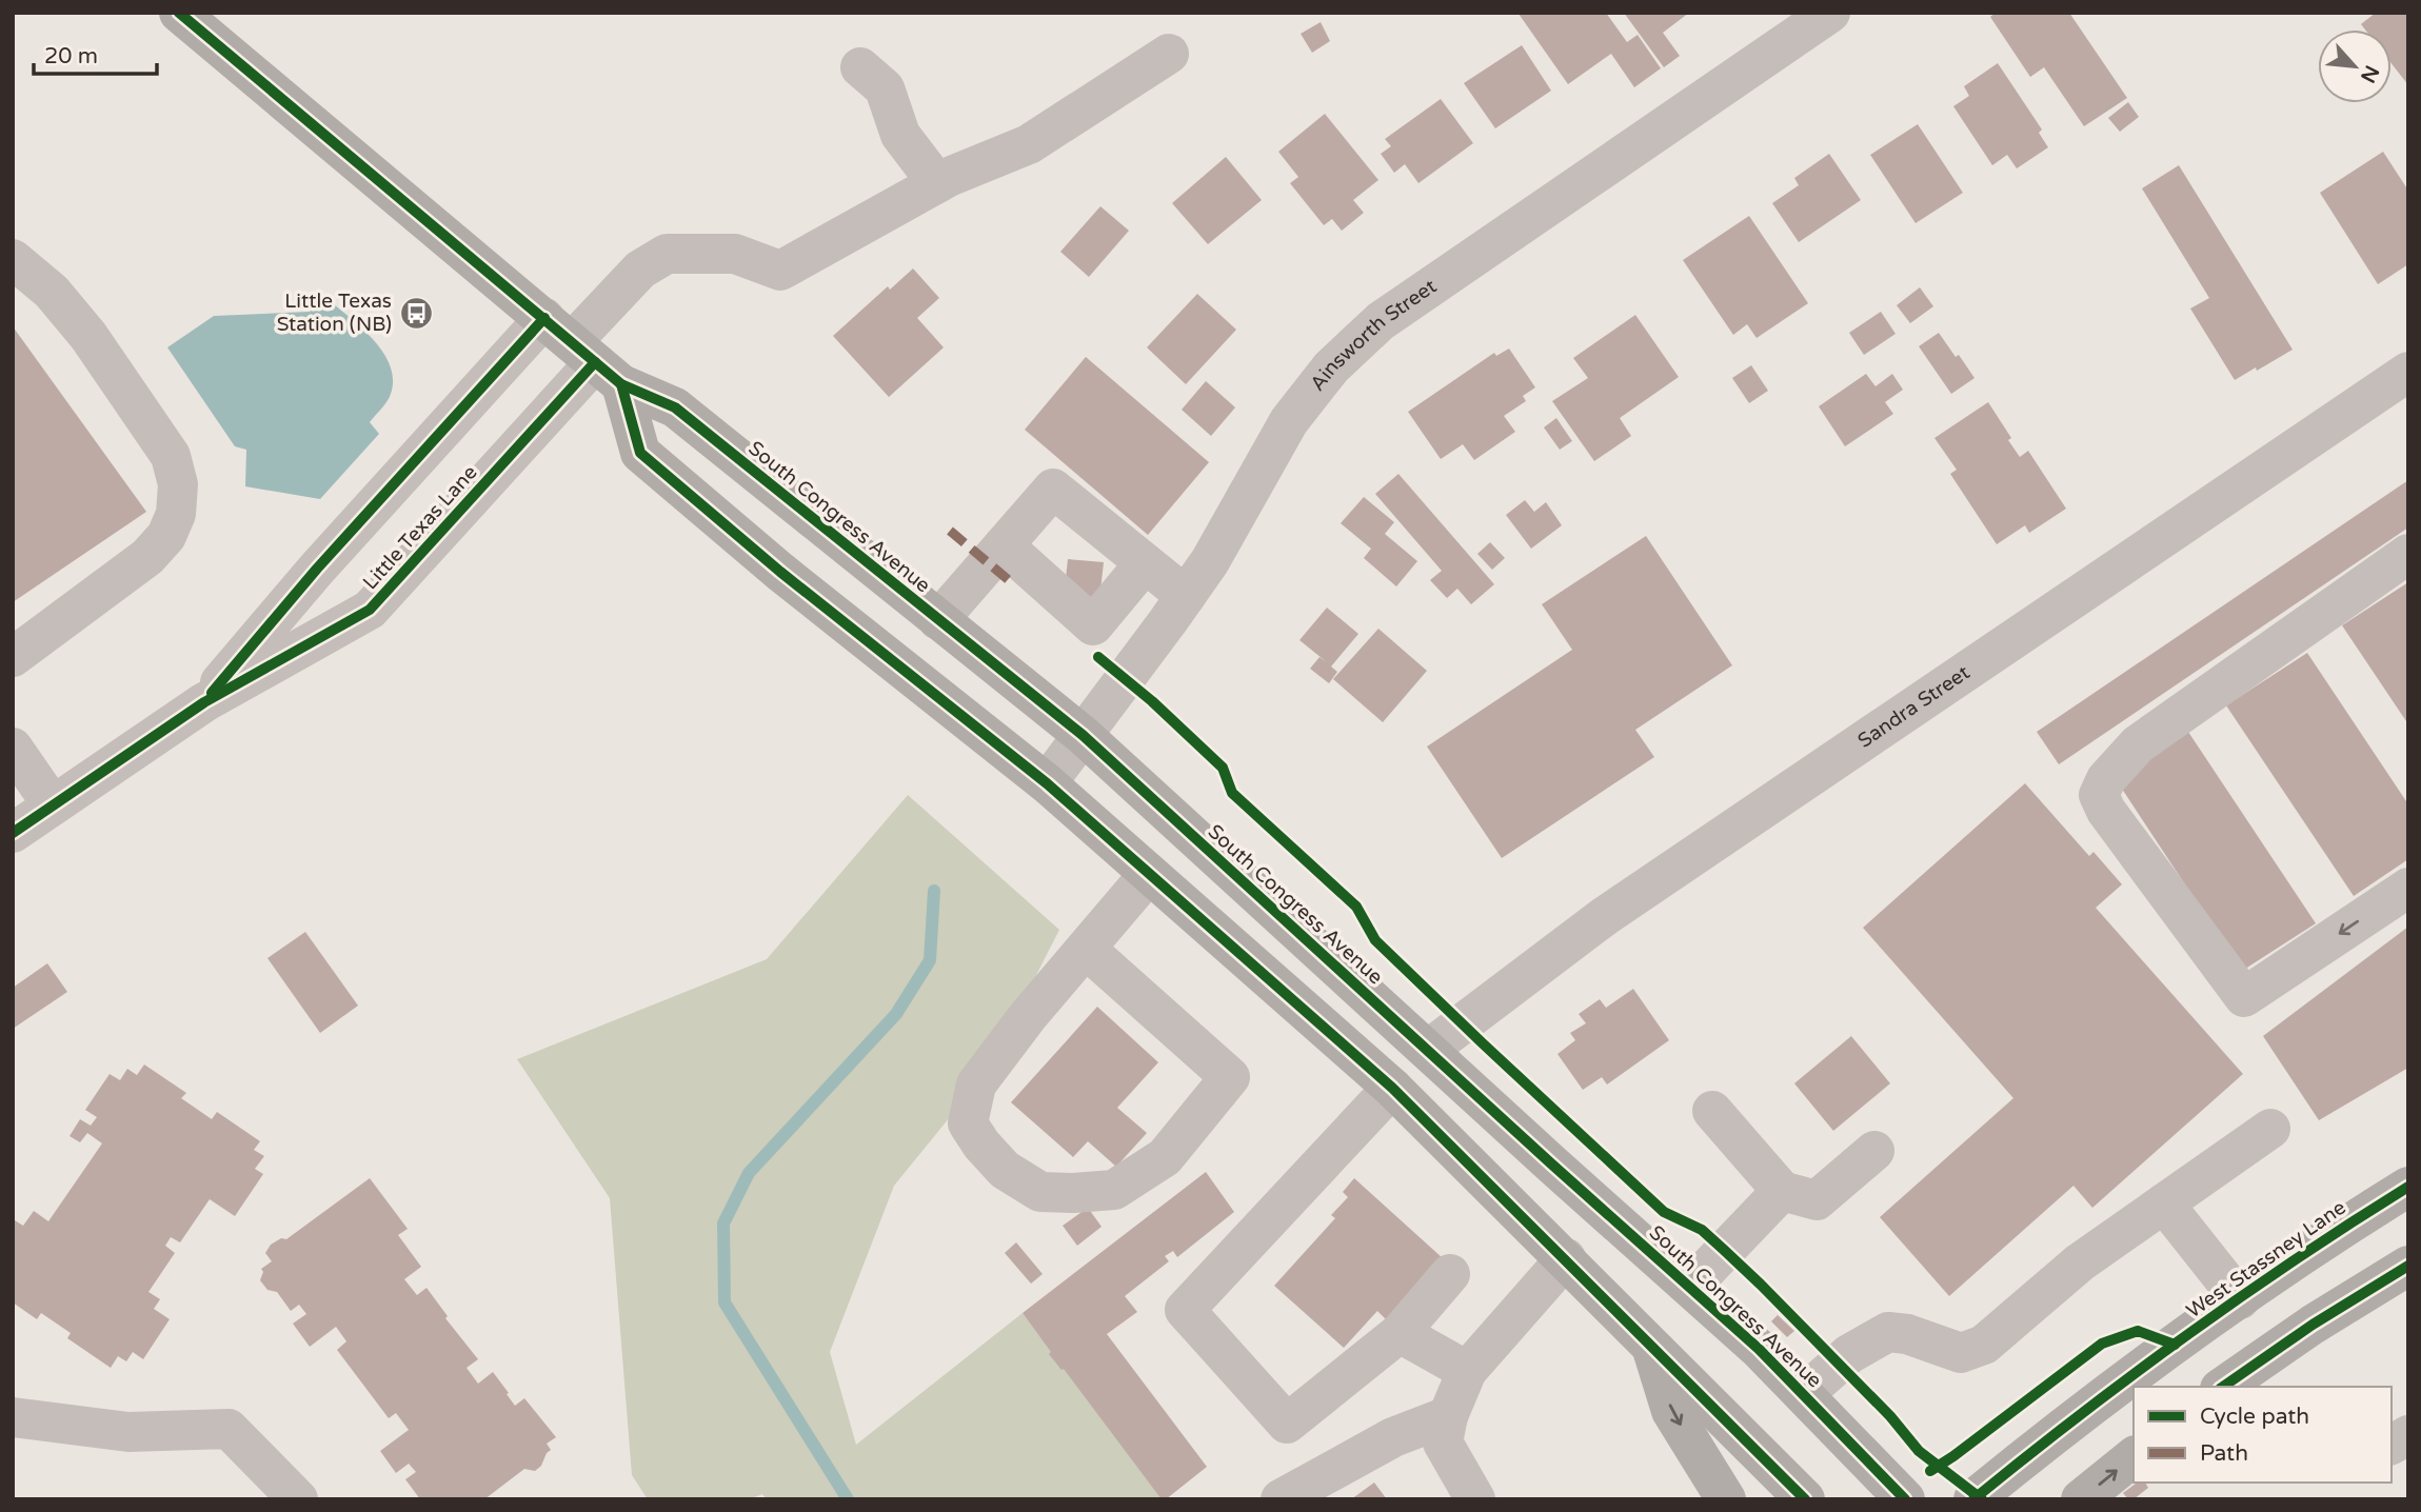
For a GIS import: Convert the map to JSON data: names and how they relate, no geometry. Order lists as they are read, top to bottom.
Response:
{
  "streets": {
    "main road": ["South Congress Avenue", "West Stassney Lane"],
    "street": ["Ainsworth Street", "Little Texas Lane", "Sandra Street"]
  },
  "crossings": [
    ["Ainsworth Street", "South Congress Avenue"],
    ["South Congress Avenue", "Little Texas Lane"],
    ["South Congress Avenue", "Sandra Street"]
  ],
  "places": {
    "bus stop": ["Little Texas Station (NB)"]
  },
  "legend": ["Cycle path", "Path"],
  "scale_bar": "20 m",
  "north": "bottom right"
}
